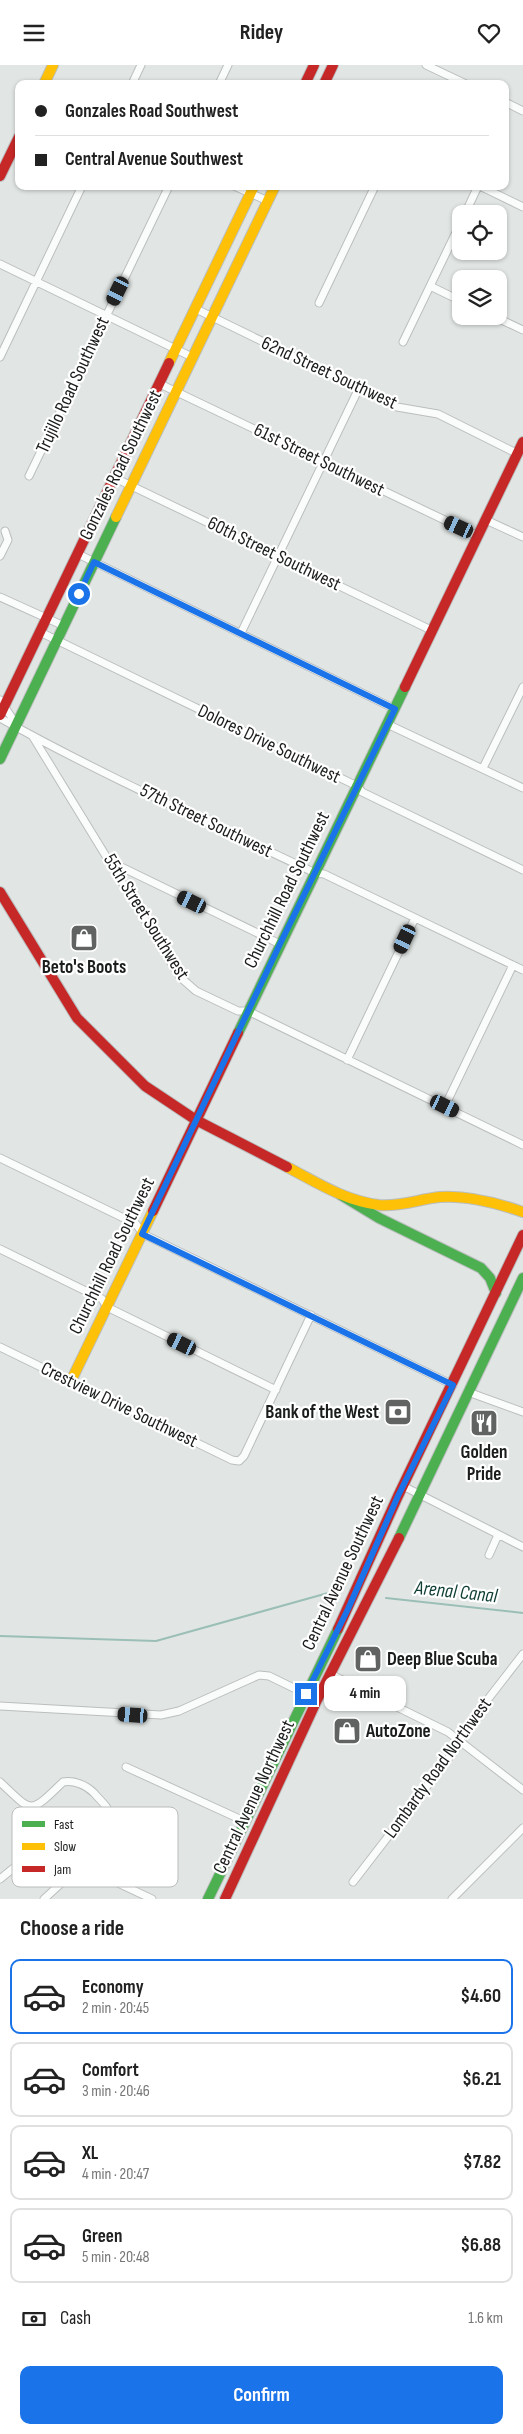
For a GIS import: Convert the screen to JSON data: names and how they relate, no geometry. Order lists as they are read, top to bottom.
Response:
{
  "streets": {
    "street": [
      "62nd Street Southwest",
      "Trujillo Road Southwest",
      "61st Street Southwest",
      "Gonzales Road Southwest",
      "60th Street Southwest",
      "Dolores Drive Southwest",
      "57th Street Southwest",
      "Churchhill Road Southwest",
      "55th Street Southwest",
      "Crestview Drive Southwest",
      "Central Avenue Southwest",
      "Lombardy Road Northwest",
      "Central Avenue Northwest"
    ]
  },
  "crossings": [
    ["62nd Street Southwest", "Gonzales Road Southwest"],
    ["62nd Street Southwest", "Churchhill Road Southwest"],
    ["61st Street Southwest", "Gonzales Road Southwest"],
    ["61st Street Southwest", "Churchhill Road Southwest"],
    ["Gonzales Road Southwest", "60th Street Southwest"],
    ["Gonzales Road Southwest", "Dolores Drive Southwest"],
    ["Gonzales Road Southwest", "57th Street Southwest"],
    ["60th Street Southwest", "Churchhill Road Southwest"],
    ["Dolores Drive Southwest", "Churchhill Road Southwest"],
    ["57th Street Southwest", "Churchhill Road Southwest"],
    ["57th Street Southwest", "55th Street Southwest"],
    ["Churchhill Road Southwest", "55th Street Southwest"],
    ["Churchhill Road Southwest", "Crestview Drive Southwest"]
  ],
  "water": ["Arenal Canal"],
  "places": {
    "shop": ["Beto's Boots", "Deep Blue Scuba", "AutoZone"],
    "bank": ["Bank of the West"],
    "restaurant": ["Golden Pride"]
  },
  "legend": ["Fast", "Slow", "Jam"],
  "page": {
    "header": "Ridey",
    "banner": ["Gonzales Road Southwest", "Central Avenue Southwest"],
    "bubble": "4 min",
    "heading": "Choose a ride",
    "list": [
      {
        "name": "Economy",
        "note": "2 min · 20:45",
        "value": "$4.60"
      },
      {
        "name": "Comfort",
        "note": "3 min · 20:46",
        "value": "$6.21"
      },
      {
        "name": "XL",
        "note": "4 min · 20:47",
        "value": "$7.82"
      },
      {
        "name": "Green",
        "note": "5 min · 20:48",
        "value": "$6.88"
      }
    ],
    "pay": ["Cash", "1.6 km"],
    "buttons": "Confirm"
  }
}
